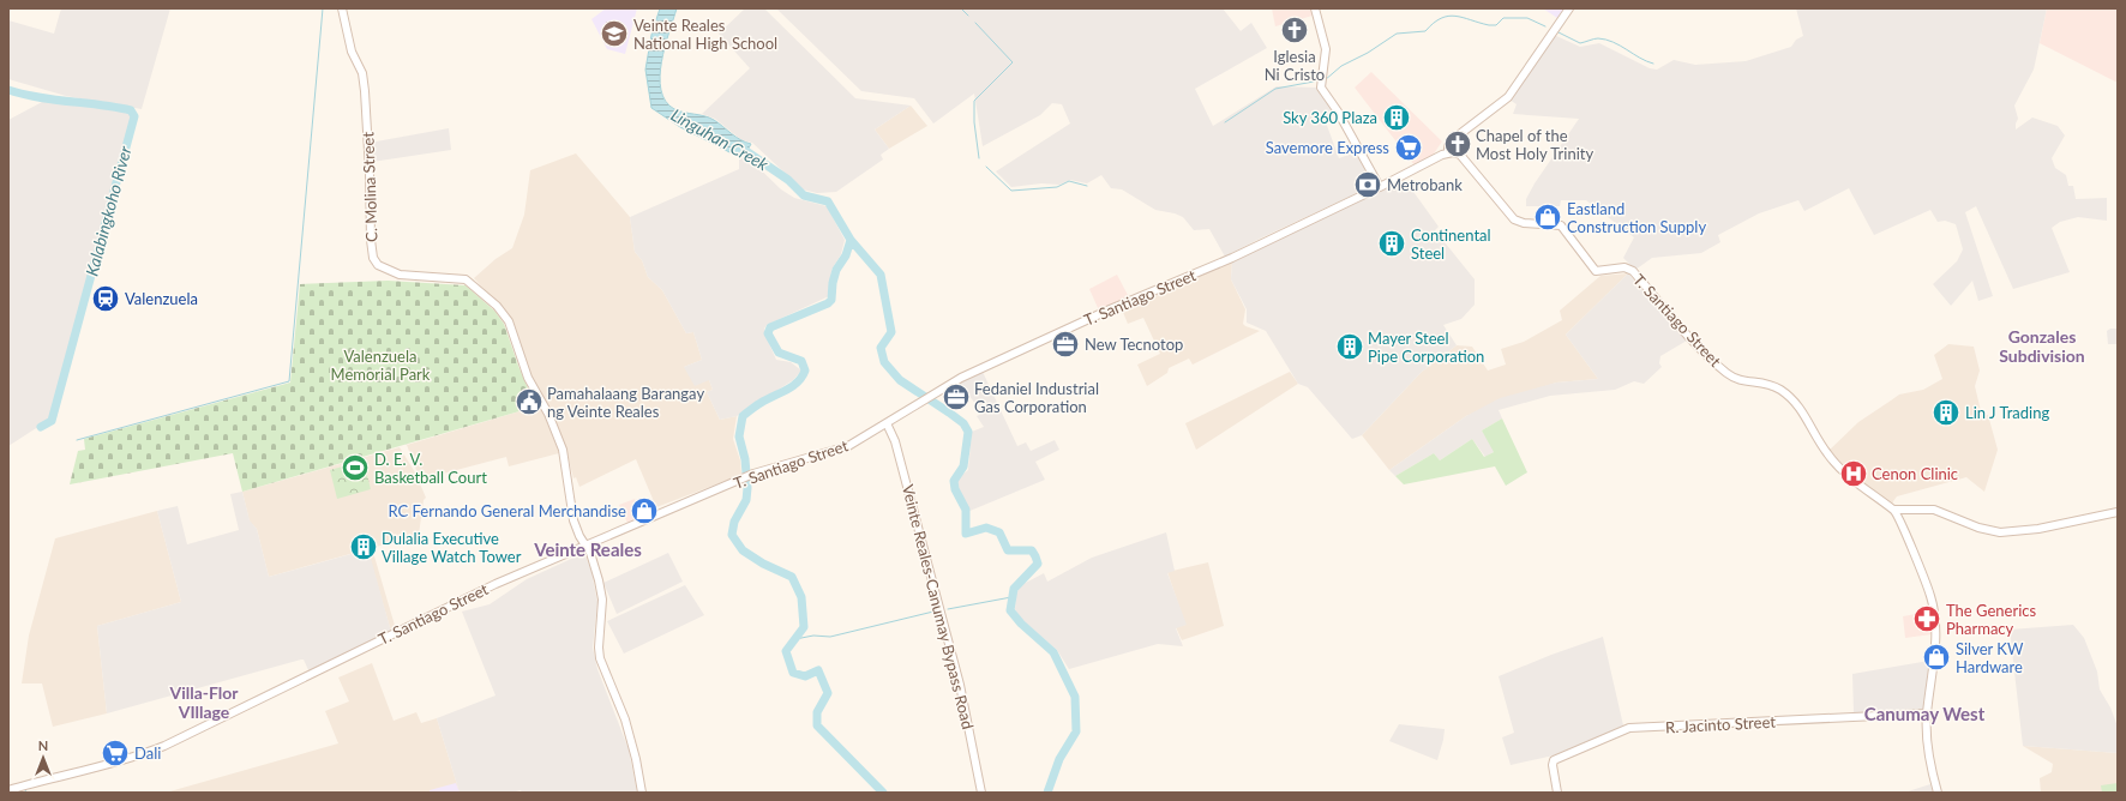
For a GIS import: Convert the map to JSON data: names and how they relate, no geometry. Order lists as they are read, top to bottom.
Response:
{
  "streets": {
    "main road": [
      "C. Molina Street",
      "T. Santiago Street",
      "Veinte Reales-Canumay Bypass Road",
      "R. Jacinto Street"
    ]
  },
  "crossings": [
    ["C. Molina Street", "T. Santiago Street"],
    ["T. Santiago Street", "Veinte Reales-Canumay Bypass Road"],
    ["T. Santiago Street", "R. Jacinto Street"]
  ],
  "districts": [
    "Gonzales Subdivision",
    "Veinte Reales",
    "Villa-Flor VIllage",
    "Canumay West"
  ],
  "water": ["Linguhan Creek", "Kalabingkoho River"],
  "parks": ["Valenzuela Memorial Park"],
  "places": {
    "church": ["Iglesia Ni Cristo", "Chapel of the Most Holy Trinity"],
    "school or university": ["Veinte Reales National High School"],
    "building": [
      "Sky 360 Plaza",
      "Continental Steel",
      "Mayer Steel Pipe Corporation",
      "Lin J Trading",
      "Dulalia Executive Village Watch Tower"
    ],
    "supermarket": ["Savemore Express", "Dali"],
    "bank": ["Metrobank"],
    "shop": ["Eastland Construction Supply", "RC Fernando General Merchandise", "Silver KW Hardware"],
    "station": ["Valenzuela"],
    "office": ["New Tecnotop", "Fedaniel Industrial Gas Corporation"],
    "public building": ["Pamahalaang Barangay ng Veinte Reales"],
    "sports": ["D. E. V. Basketball Court"],
    "hospital": ["Cenon Clinic"],
    "pharmacy": ["The Generics Pharmacy"]
  },
  "north": "top"
}
